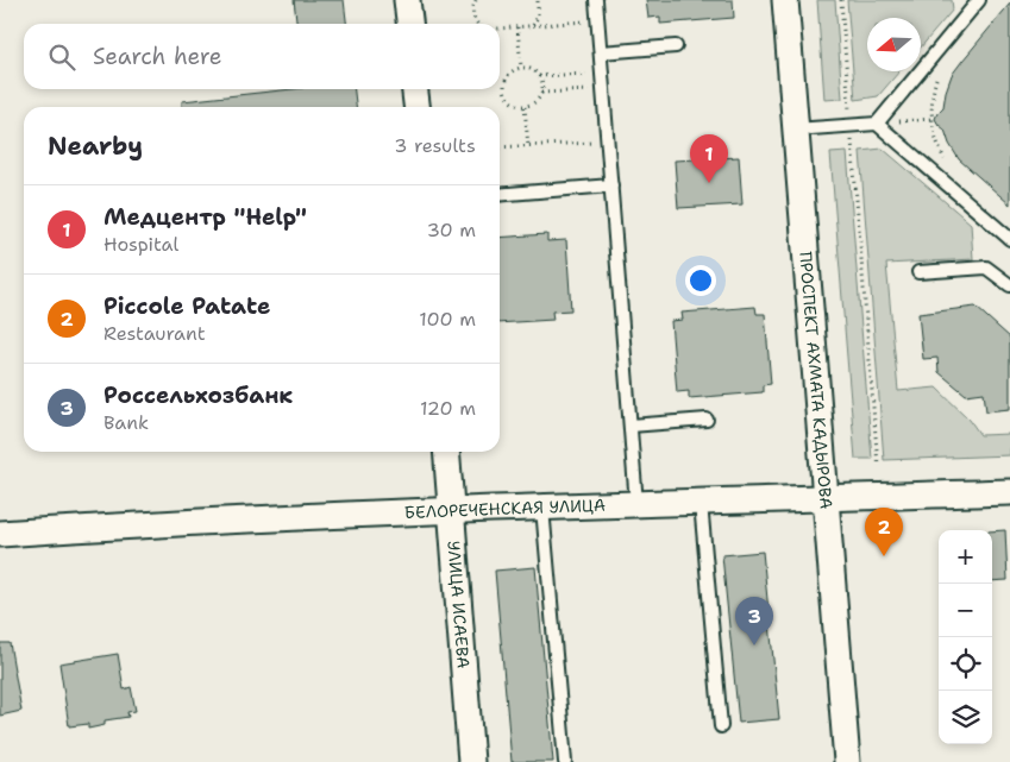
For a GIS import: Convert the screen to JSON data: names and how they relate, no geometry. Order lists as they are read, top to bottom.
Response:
{
  "streets": {
    "street": ["ПРОСПЕКТ АХМАТА КАДЫРОВА", "БЕЛОРЕЧЕНСКАЯ УЛИЦА", "УЛИЦА ИСАЕВА"]
  },
  "crossings": [
    ["ПРОСПЕКТ АХМАТА КАДЫРОВА", "БЕЛОРЕЧЕНСКАЯ УЛИЦА"],
    ["БЕЛОРЕЧЕНСКАЯ УЛИЦА", "УЛИЦА ИСАЕВА"]
  ],
  "north": "left",
  "page": {
    "search": "Search here",
    "heading": ["Nearby", "3 results"],
    "pins": ["1", "2", "3"],
    "list": [
      {
        "mark": "1",
        "name": "Медцентр \"Help\"",
        "note": "Hospital",
        "value": "30 m"
      },
      {
        "mark": "2",
        "name": "Piccole Patate",
        "note": "Restaurant",
        "value": "100 m"
      },
      {
        "mark": "3",
        "name": "Россельхозбанк",
        "note": "Bank",
        "value": "120 m"
      }
    ],
    "map_buttons": ["+", "−"]
  }
}
